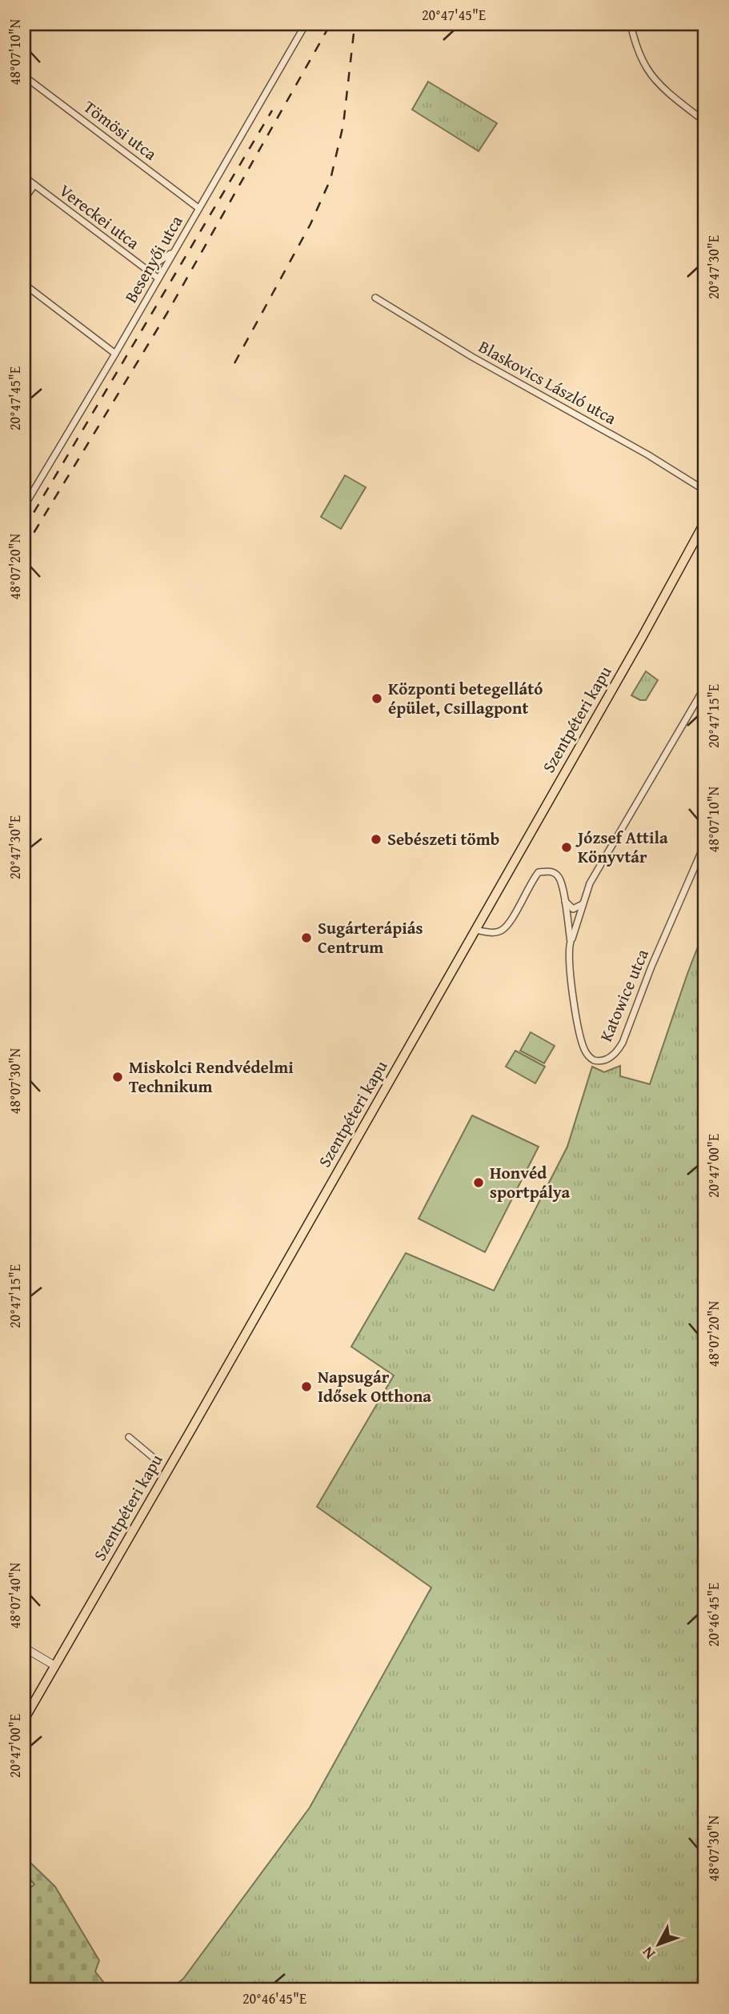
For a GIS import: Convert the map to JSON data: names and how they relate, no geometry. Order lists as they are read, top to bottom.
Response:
{
  "streets": {
    "main road": ["Szentpéteri kapu"],
    "street": [
      "Tömösi utca",
      "Vereckei utca",
      "Besenyői utca",
      "Blaskovics László utca",
      "Katowice utca"
    ]
  },
  "crossings": [
    ["Tömösi utca", "Besenyői utca"],
    ["Vereckei utca", "Besenyői utca"],
    ["Szentpéteri kapu", "Katowice utca"]
  ],
  "places": [
    "Központi betegellátó épület, Csillagpont",
    "Sebészeti tömb",
    "József Attila Könyvtár",
    "Sugárterápiás Centrum",
    "Miskolci Rendvédelmi Technikum",
    "Honvéd sportpálya",
    "Napsugár Idősek Otthona"
  ],
  "north": "bottom left",
  "coordinates": [
    "20°47'45\"E",
    "48°07'10\"N",
    "20°47'30\"E",
    "48°07'20\"N",
    "20°47'15\"E",
    "48°07'30\"N",
    "20°47'00\"E",
    "48°07'40\"N",
    "20°46'45\"E"
  ]
}
